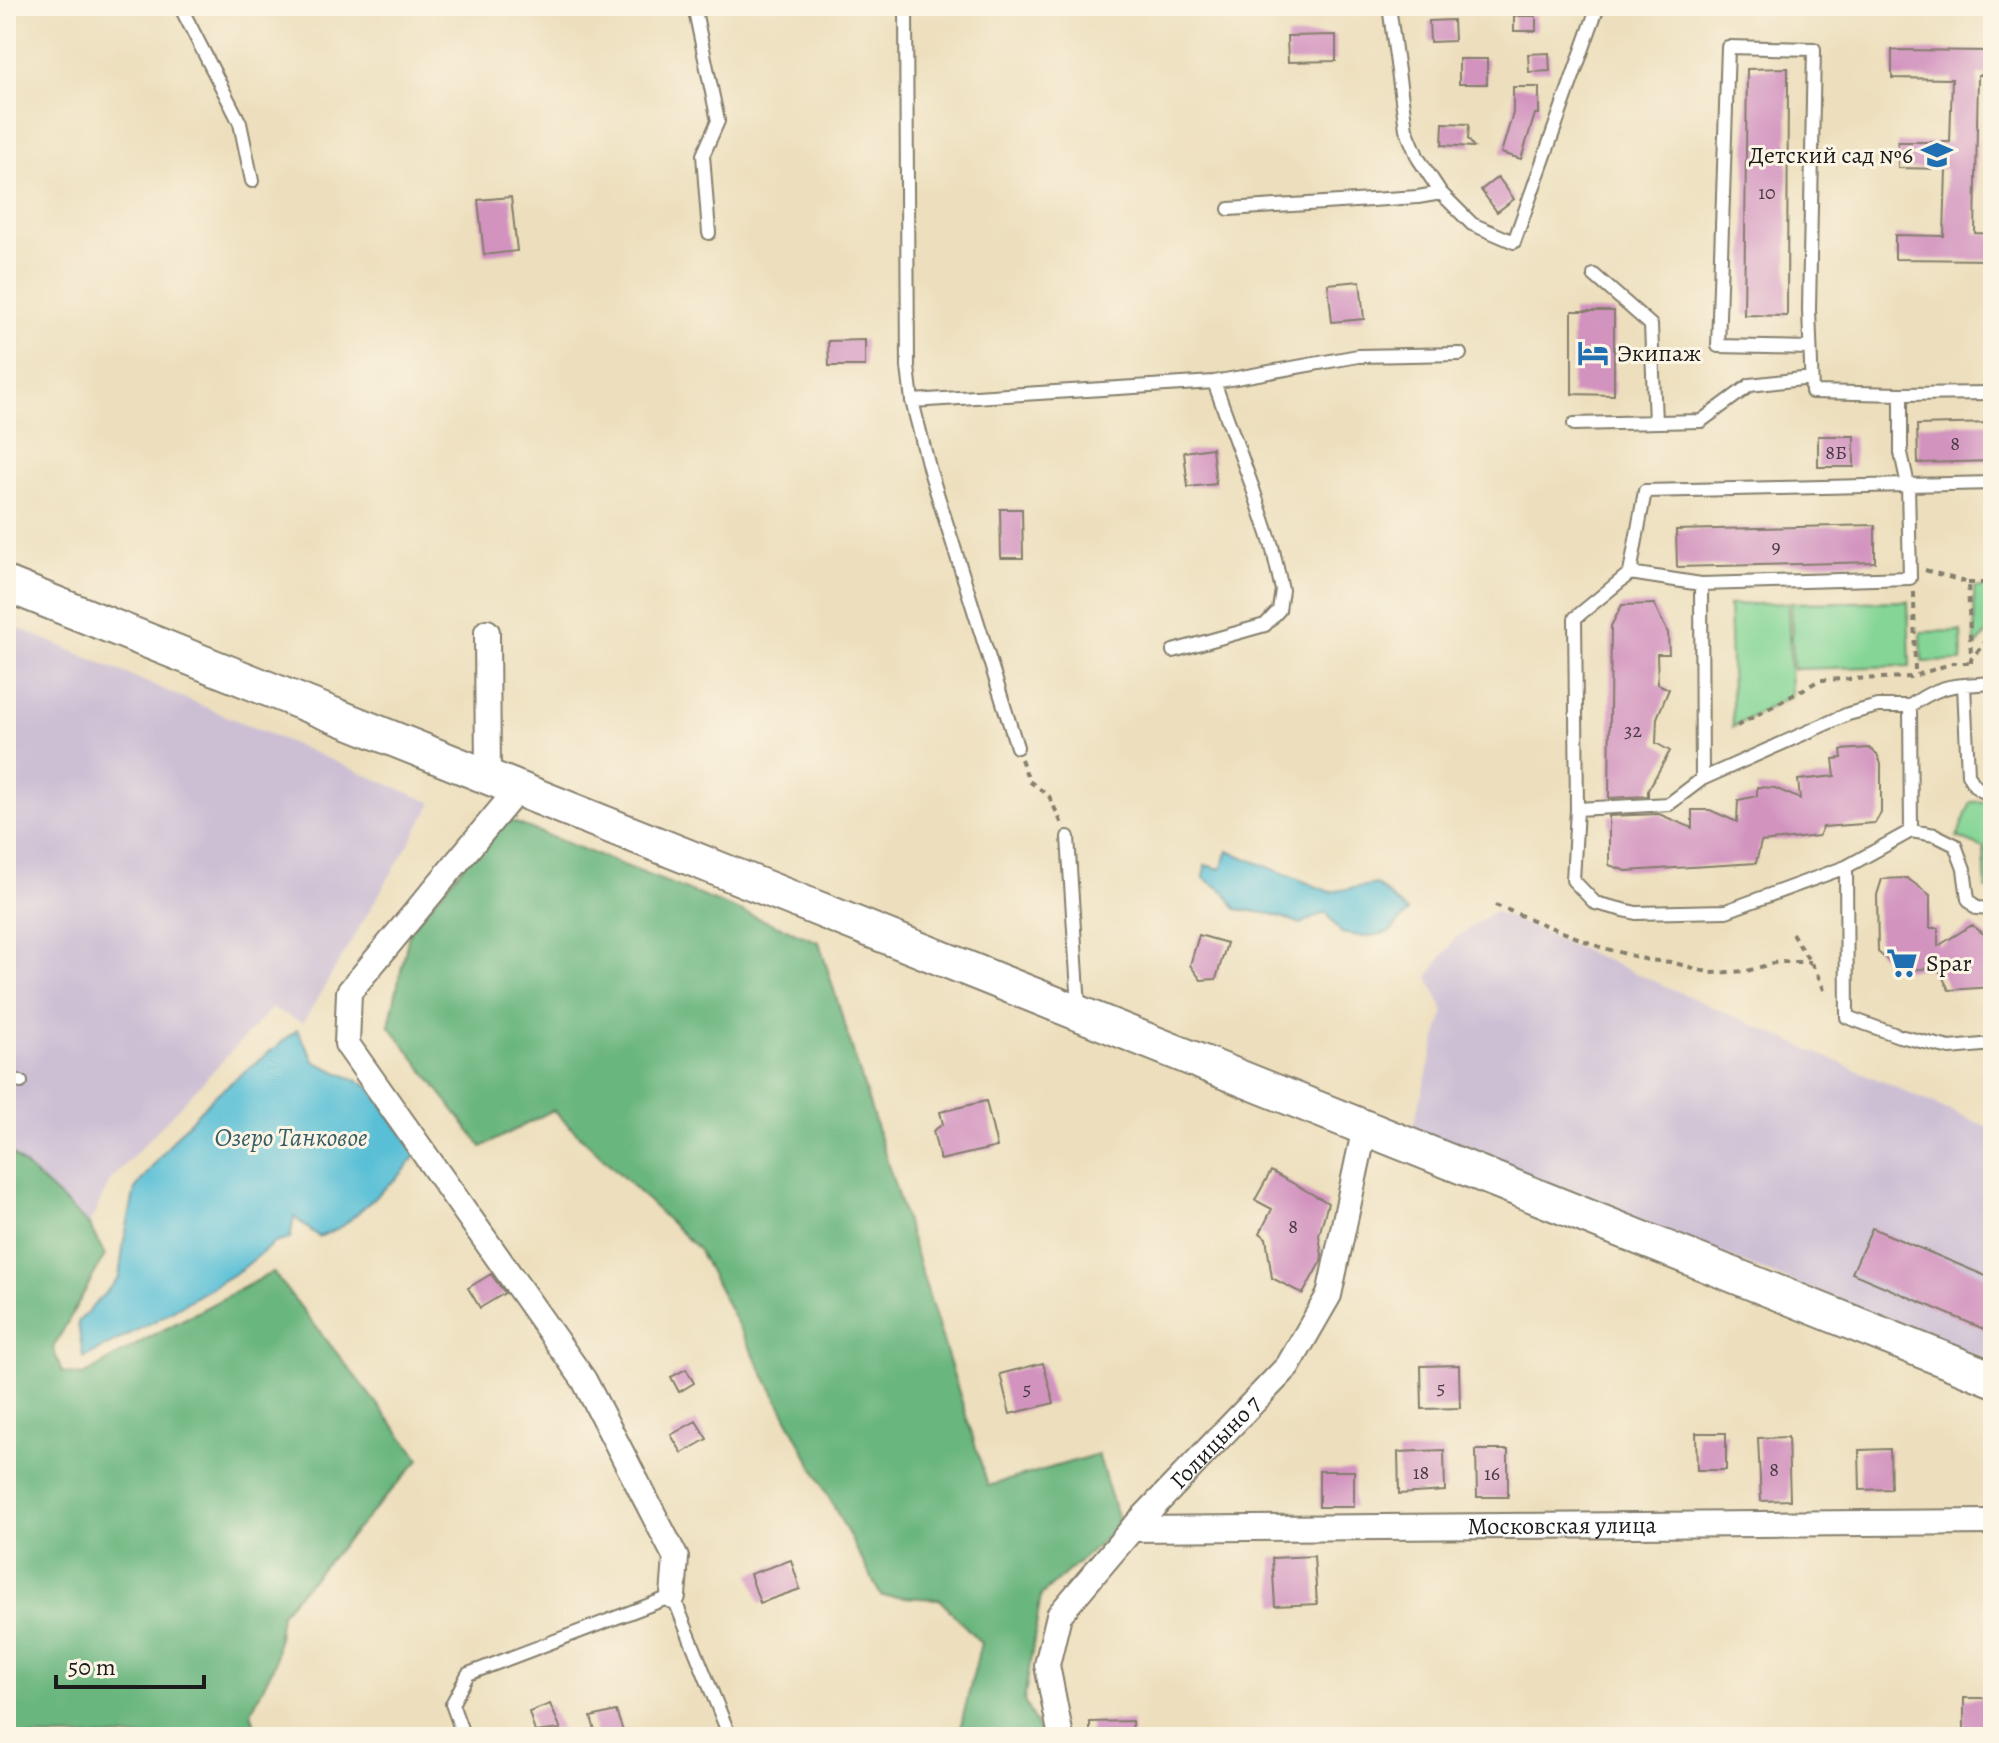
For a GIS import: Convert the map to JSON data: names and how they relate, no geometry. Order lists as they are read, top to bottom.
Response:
{
  "streets": {
    "street": ["Голицыно 7", "Московская улица"]
  },
  "crossings": [
    ["Голицыно 7", "Московская улица"]
  ],
  "water": ["Озеро Танковое"],
  "places": {
    "school or university": ["Детский сад №6"],
    "hotel": ["Экипаж"],
    "supermarket": ["Spar"]
  },
  "house_numbers": [
    "10",
    "8",
    "8Б",
    "9",
    "32",
    "8",
    "5",
    "5",
    "8",
    "18",
    "16"
  ],
  "scale_bar": "50 m"
}
